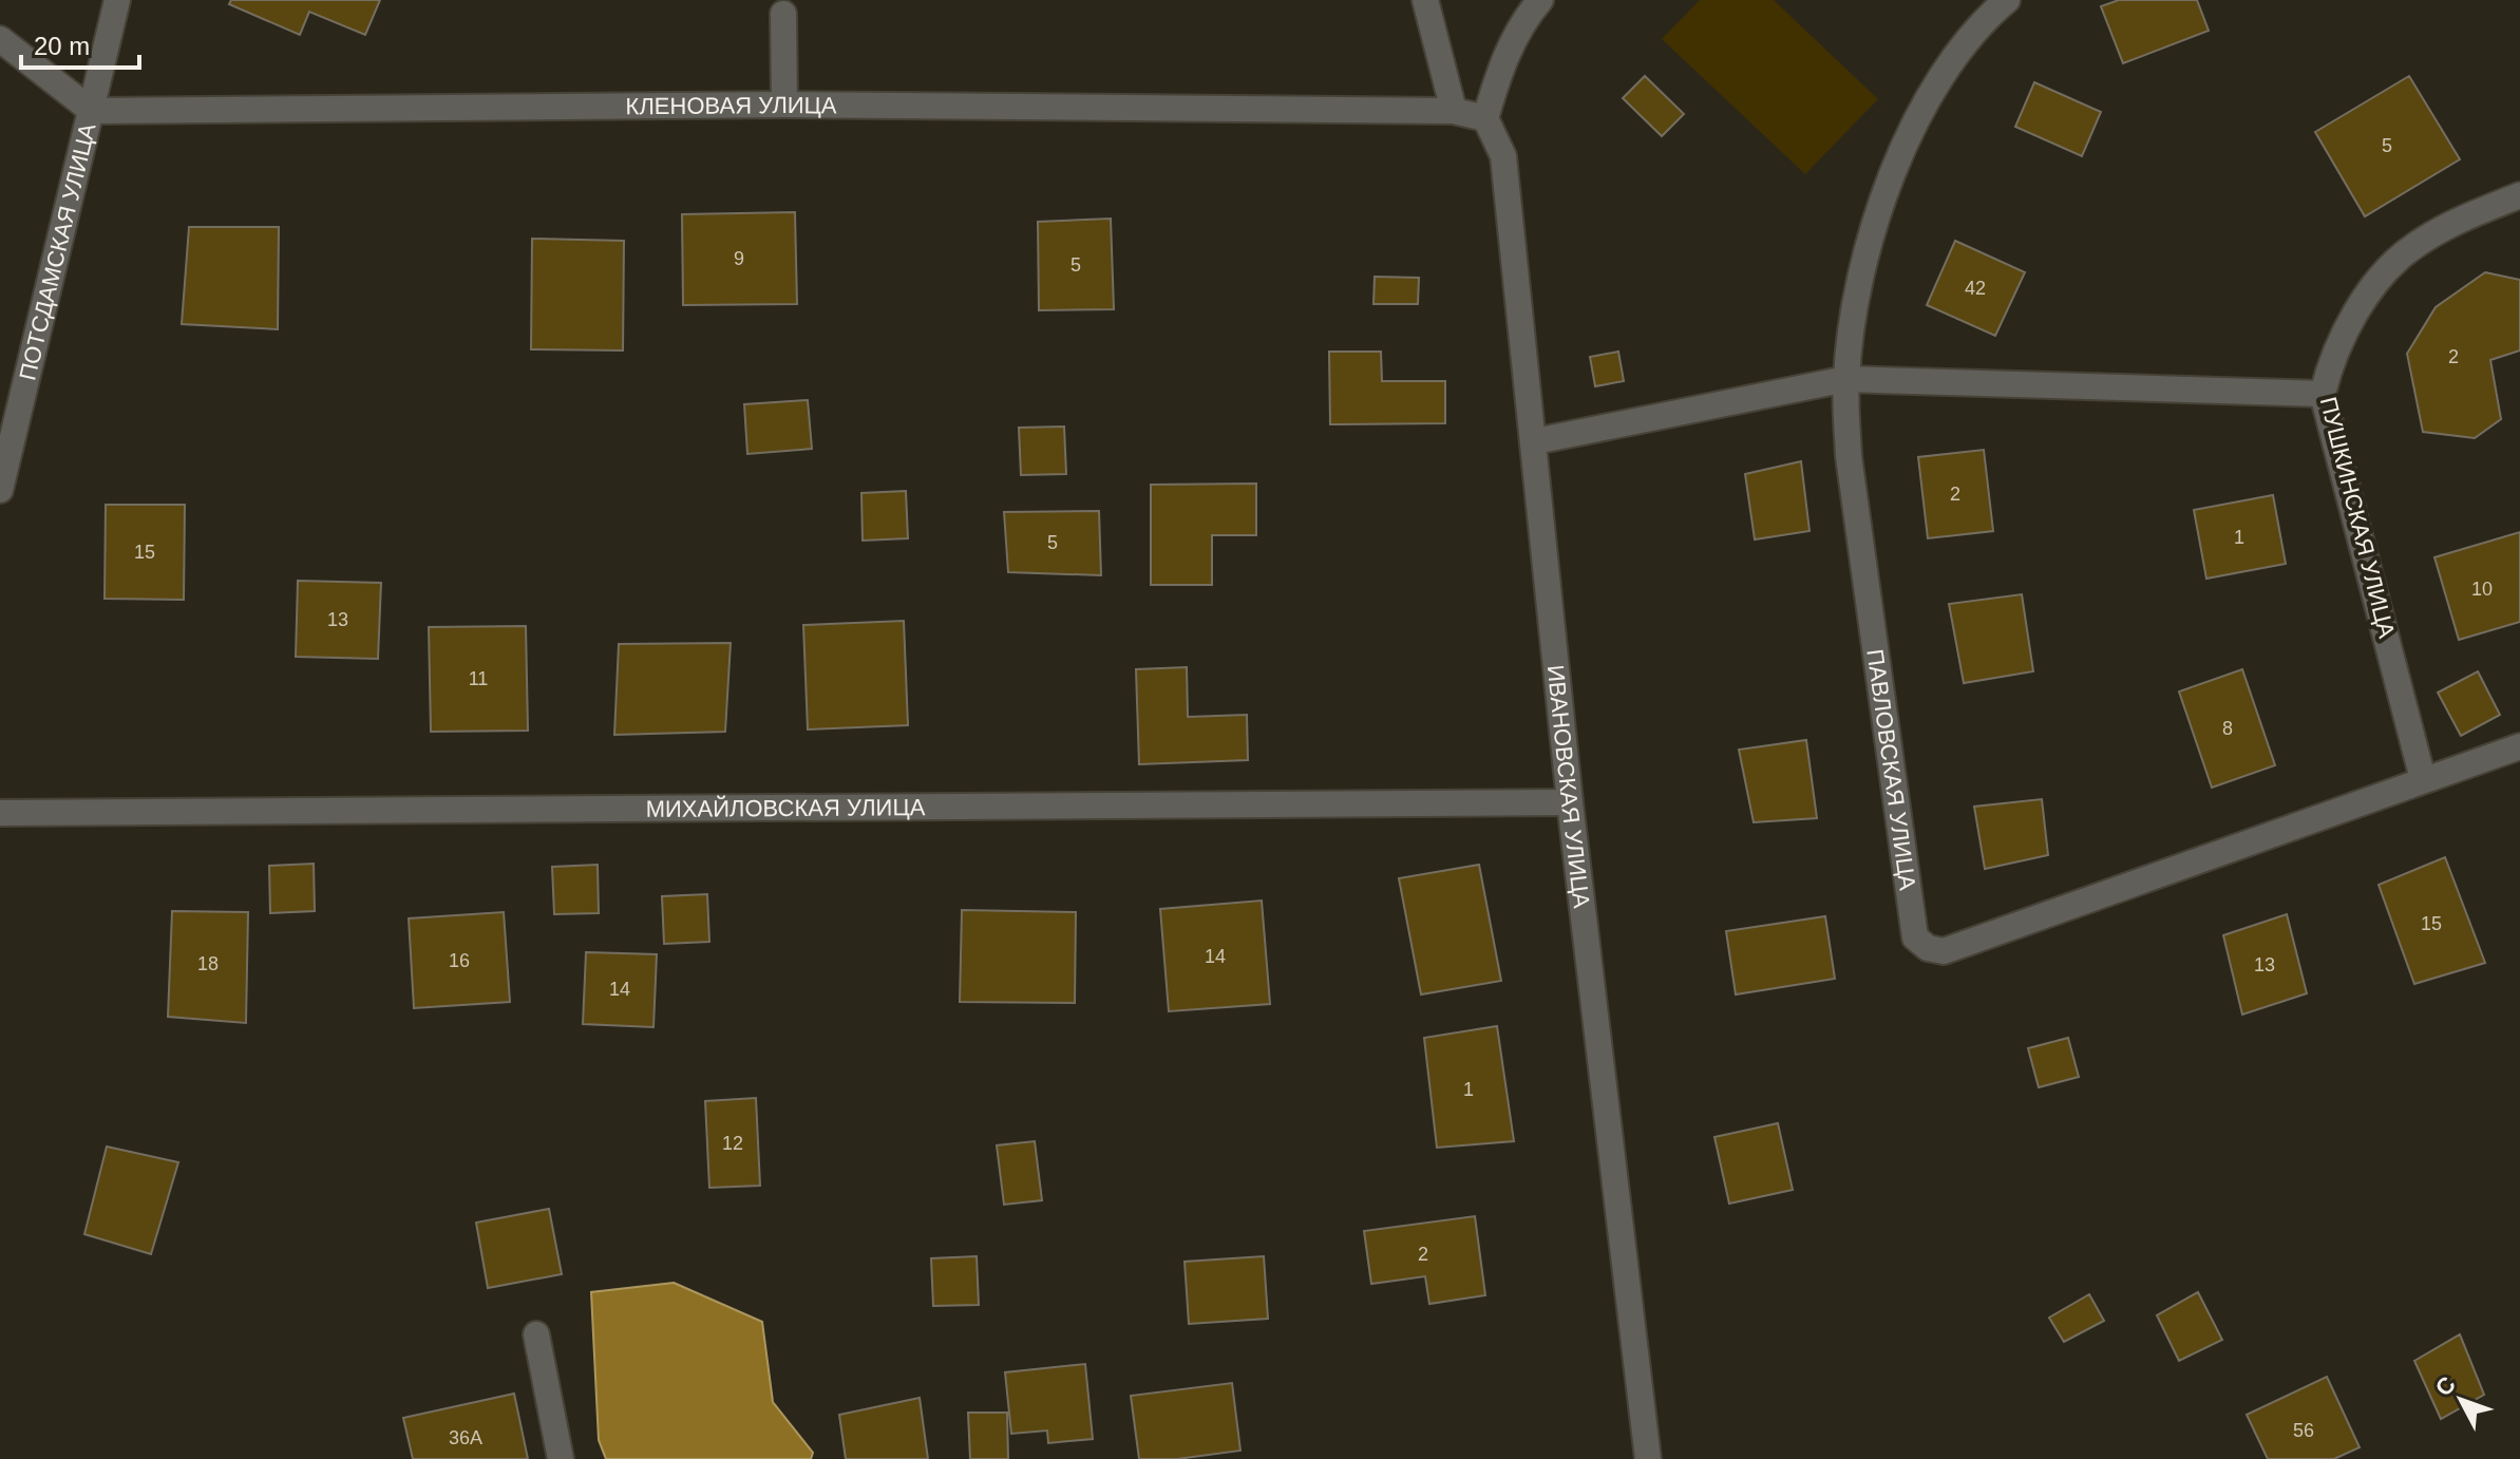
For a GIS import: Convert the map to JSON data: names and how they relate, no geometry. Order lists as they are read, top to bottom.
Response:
{
  "streets": {
    "street": [
      "КЛЕНОВАЯ УЛИЦА",
      "ПОТСДАМСКАЯ УЛИЦА",
      "ПУШКИНСКАЯ УЛИЦА",
      "ПАВЛОВСКАЯ УЛИЦА",
      "ИВАНОВСКАЯ УЛИЦА",
      "МИХАЙЛОВСКАЯ УЛИЦА"
    ]
  },
  "crossings": [
    ["КЛЕНОВАЯ УЛИЦА", "ПОТСДАМСКАЯ УЛИЦА"],
    ["КЛЕНОВАЯ УЛИЦА", "ИВАНОВСКАЯ УЛИЦА"],
    ["ПУШКИНСКАЯ УЛИЦА", "ПАВЛОВСКАЯ УЛИЦА"],
    ["ИВАНОВСКАЯ УЛИЦА", "МИХАЙЛОВСКАЯ УЛИЦА"]
  ],
  "house_numbers": [
    "5",
    "9",
    "5",
    "42",
    "2",
    "2",
    "1",
    "5",
    "15",
    "10",
    "13",
    "11",
    "8",
    "15",
    "14",
    "16",
    "18",
    "13",
    "14",
    "1",
    "12",
    "2",
    "56",
    "36А"
  ],
  "scale_bar": "20 m",
  "north": "top left"
}
